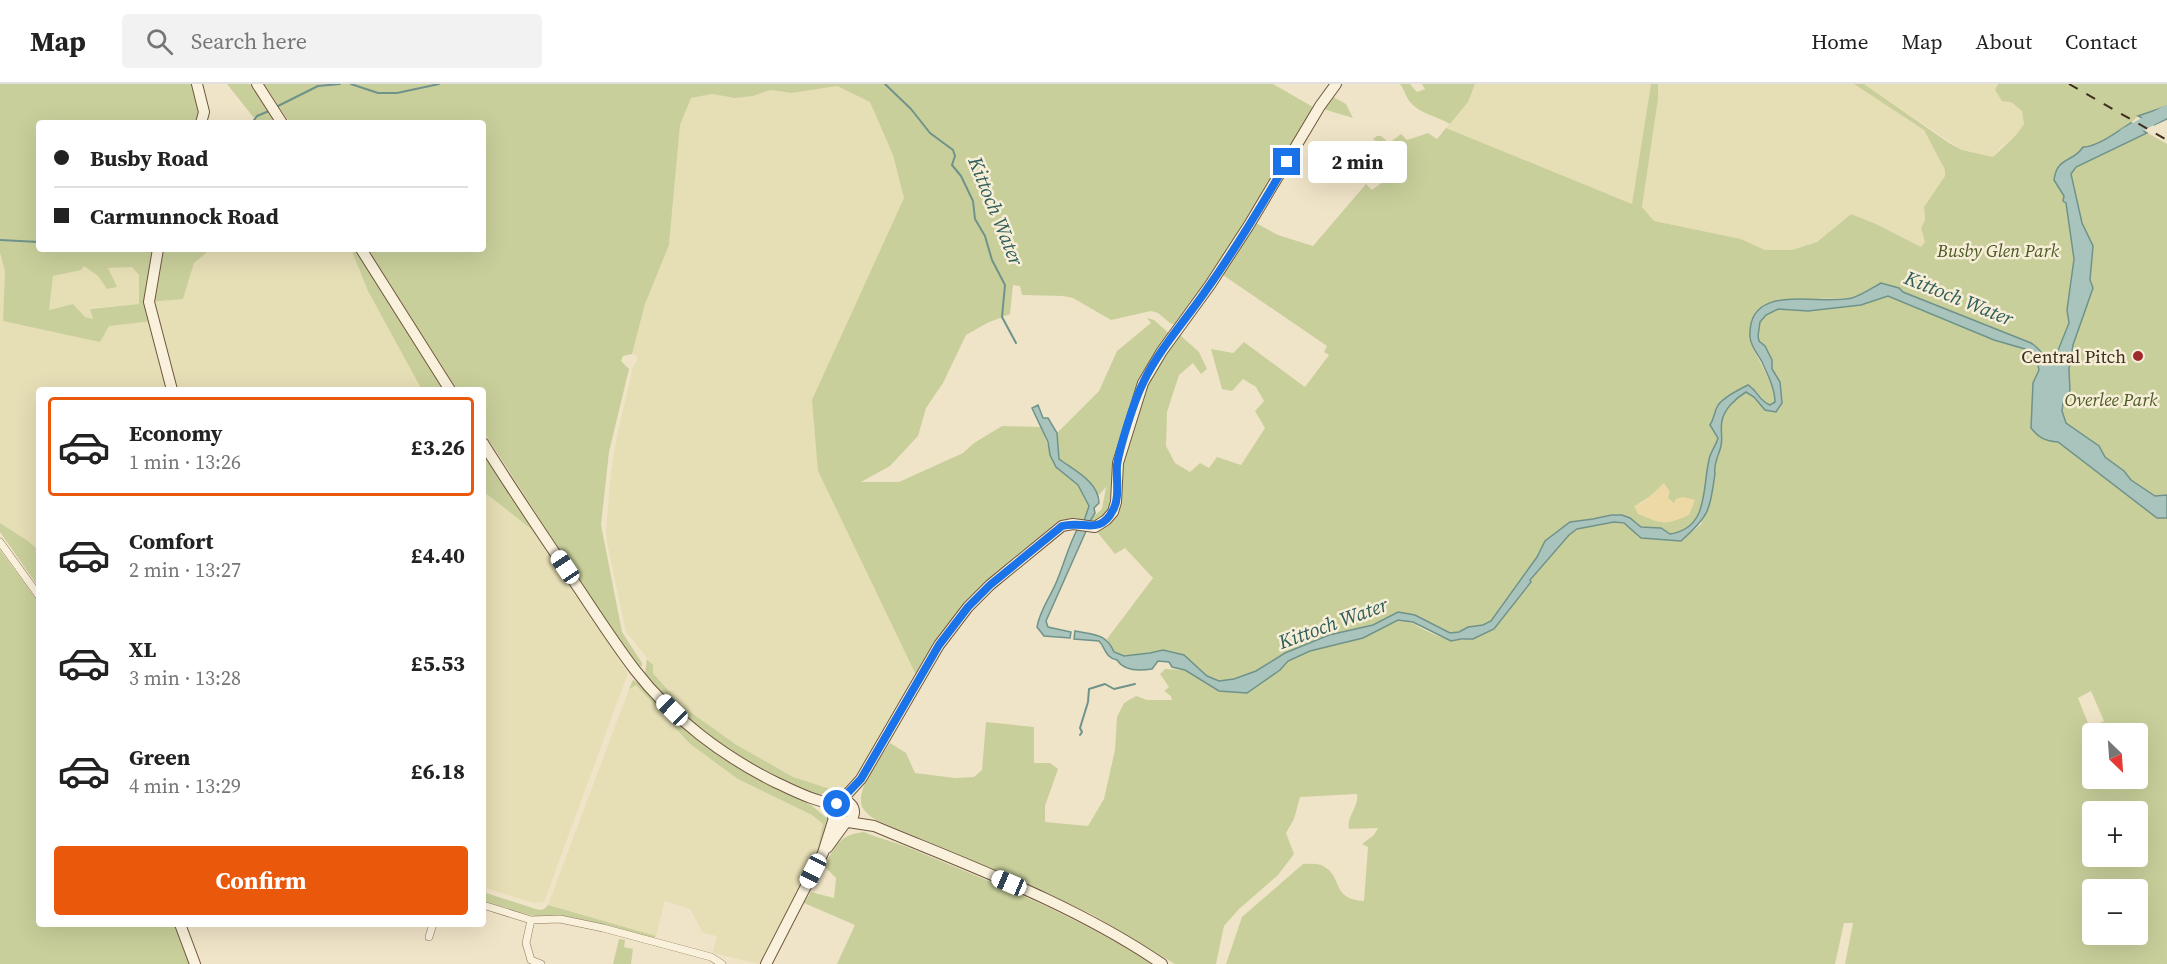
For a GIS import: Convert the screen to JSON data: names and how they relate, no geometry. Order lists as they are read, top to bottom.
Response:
{
  "water": ["Kittoch Water"],
  "parks": ["Busby Glen Park", "Overlee Park"],
  "places": ["Central Pitch"],
  "north": "bottom right",
  "page": {
    "header": "Map",
    "search": "Search here",
    "nav": [
      "Home",
      "Map",
      "About",
      "Contact"
    ],
    "banner": ["Busby Road", "Carmunnock Road"],
    "bubble": "2 min",
    "list": [
      {
        "name": "Economy",
        "note": "1 min · 13:26",
        "value": "£3.26"
      },
      {
        "name": "Comfort",
        "note": "2 min · 13:27",
        "value": "£4.40"
      },
      {
        "name": "XL",
        "note": "3 min · 13:28",
        "value": "£5.53"
      },
      {
        "name": "Green",
        "note": "4 min · 13:29",
        "value": "£6.18"
      }
    ],
    "map_buttons": ["+", "−"],
    "buttons": "Confirm"
  }
}
